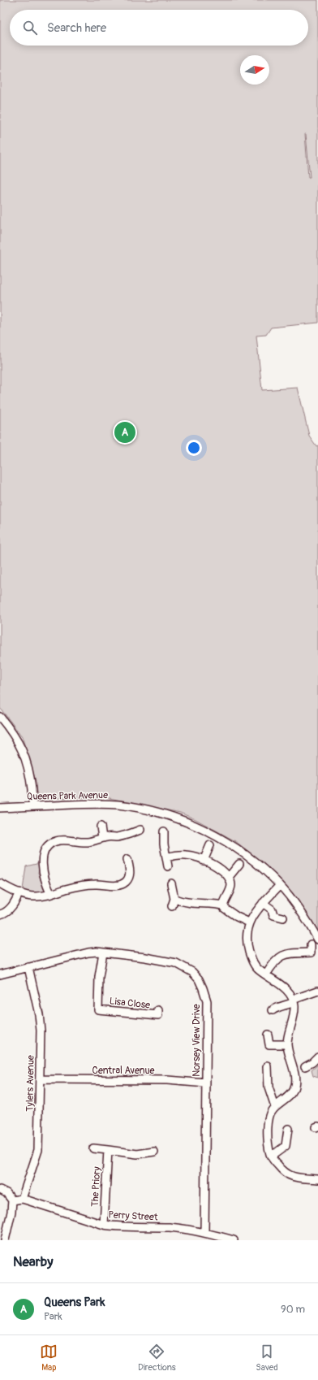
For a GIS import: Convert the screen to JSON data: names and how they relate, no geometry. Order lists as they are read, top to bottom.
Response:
{
  "streets": {
    "street": [
      "Queens Park Avenue",
      "Lisa Close",
      "Norsey View Drive",
      "Central Avenue",
      "Tylers Avenue",
      "The Priory",
      "Perry Street"
    ]
  },
  "crossings": [
    ["Lisa Close", "Norsey View Drive"],
    ["Norsey View Drive", "Central Avenue"],
    ["Norsey View Drive", "Tylers Avenue"],
    ["Norsey View Drive", "Perry Street"],
    ["Central Avenue", "Tylers Avenue"],
    ["Tylers Avenue", "Perry Street"],
    ["The Priory", "Perry Street"]
  ],
  "north": "right",
  "page": {
    "search": "Search here",
    "pins": "A",
    "heading": "Nearby",
    "list": [
      {
        "mark": "A",
        "name": "Queens Park",
        "note": "Park",
        "value": "90 m"
      }
    ],
    "nav": ["Map", "Directions", "Saved"]
  }
}
